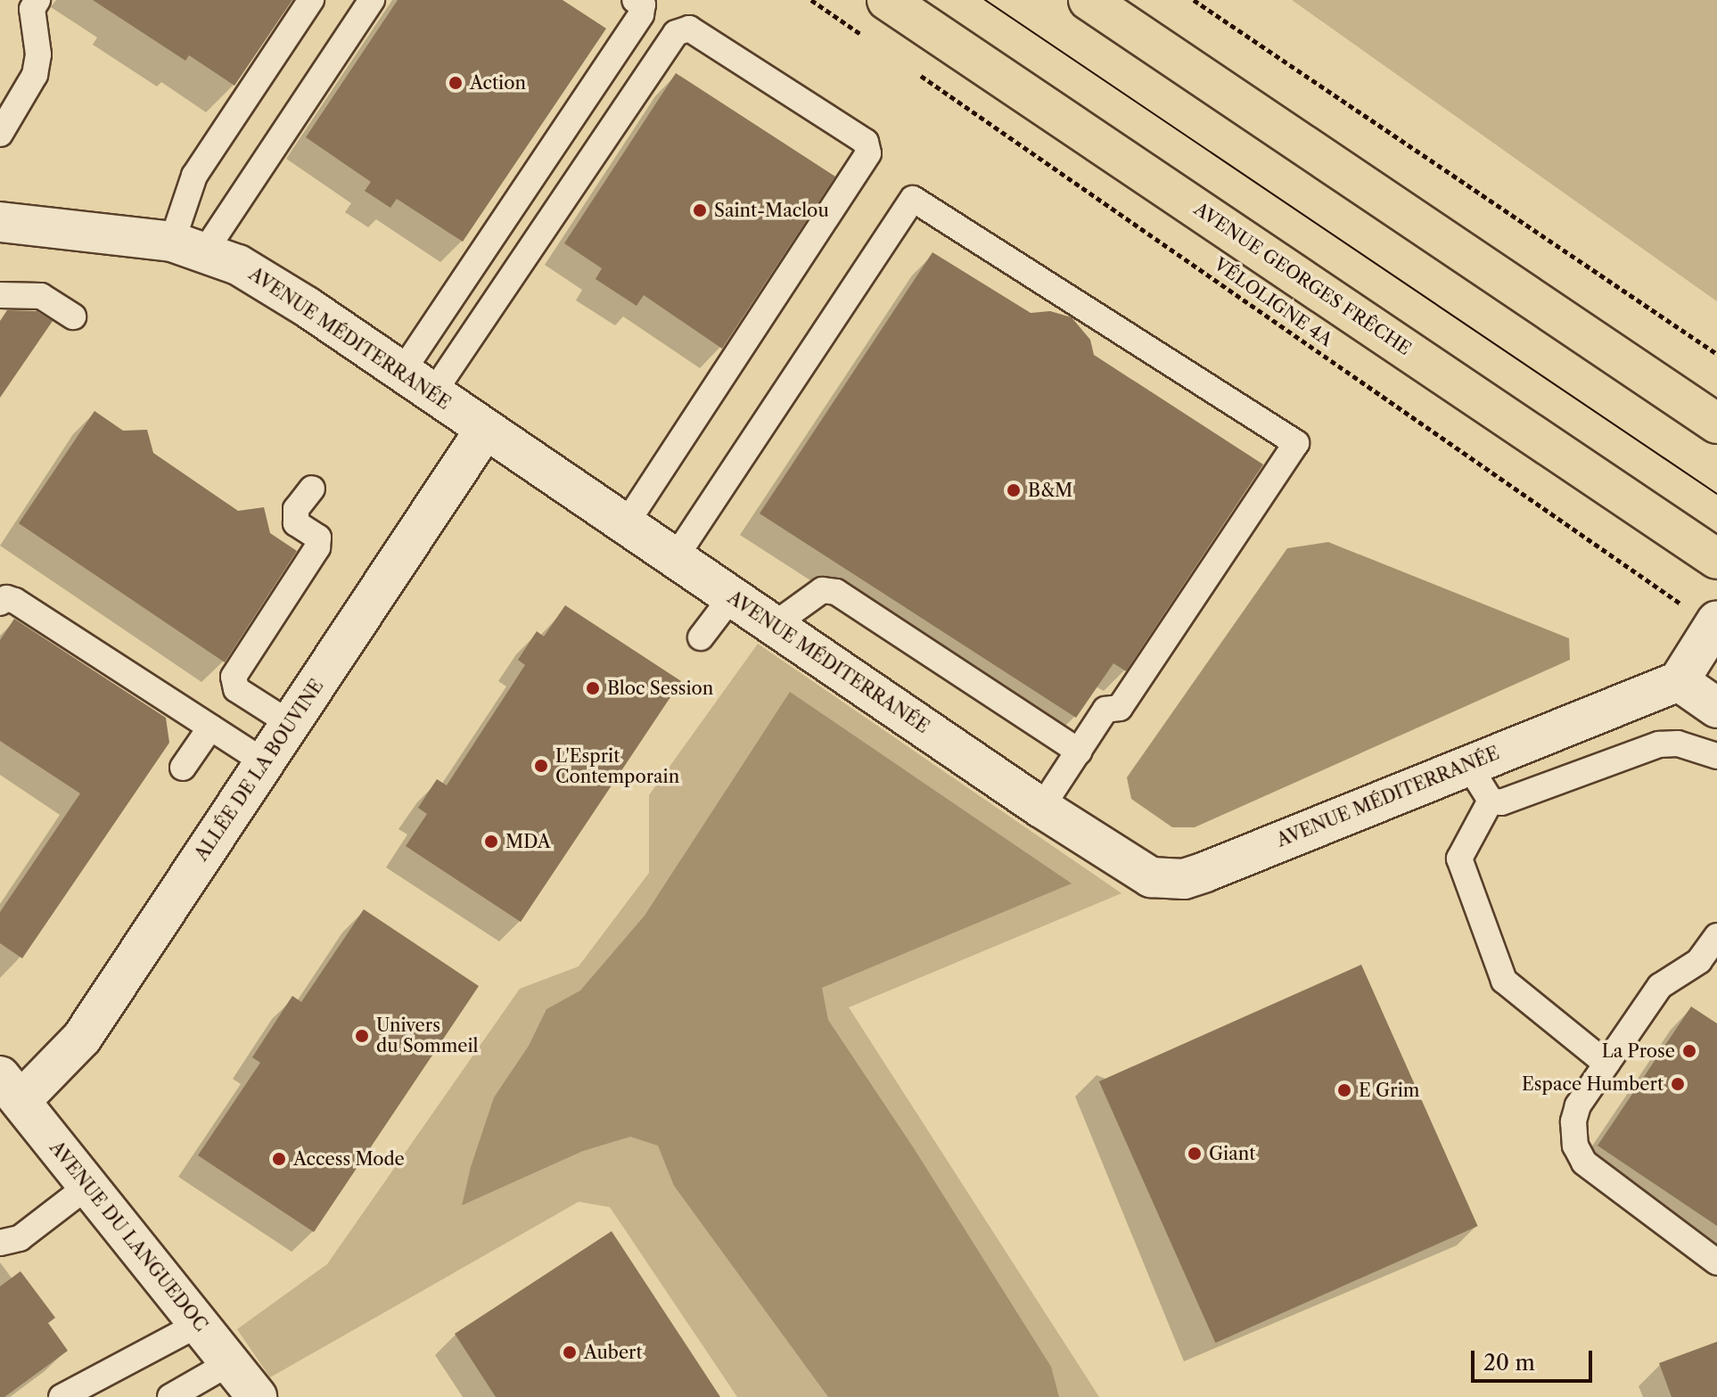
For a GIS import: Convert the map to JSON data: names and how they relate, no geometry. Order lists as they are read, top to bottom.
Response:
{
  "streets": {
    "main road": ["AVENUE GEORGES FRÊCHE"],
    "street": ["AVENUE MÉDITERRANÉE", "ALLÉE DE LA BOUVINE", "AVENUE DU LANGUEDOC"],
    "path": ["VÉLOLIGNE 4A"]
  },
  "crossings": [
    ["AVENUE MÉDITERRANÉE", "ALLÉE DE LA BOUVINE"],
    ["ALLÉE DE LA BOUVINE", "AVENUE DU LANGUEDOC"]
  ],
  "places": [
    "Action",
    "Saint-Maclou",
    "B&M",
    "Bloc Session",
    "L'Esprit Contemporain",
    "MDA",
    "Univers du Sommeil",
    "La Prose",
    "Espace Humbert",
    "E Grim",
    "Giant",
    "Access Mode",
    "Aubert"
  ],
  "scale_bar": "20 m"
}
